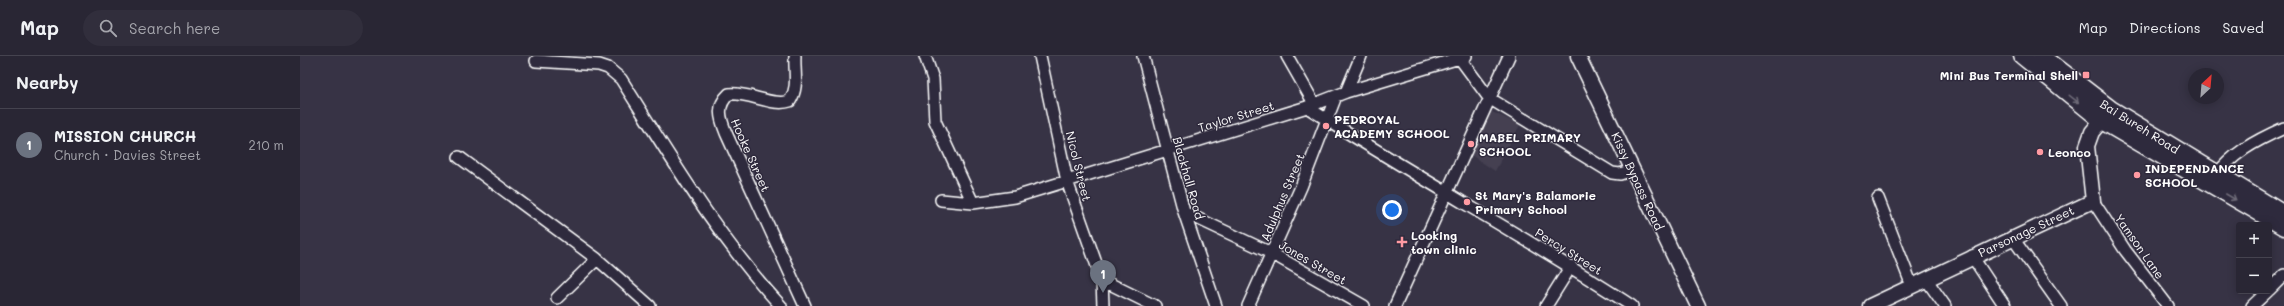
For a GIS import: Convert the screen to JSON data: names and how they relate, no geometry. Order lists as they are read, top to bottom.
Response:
{
  "streets": {
    "highway": ["Bai Bureh Road"],
    "main road": ["Kissy Bypass Road", "Parsonage Street"],
    "street": [
      "Taylor Street",
      "Hooke Street",
      "Nicol Street",
      "Blackhall Road",
      "Adulphus Street",
      "Yamson Lane",
      "Percy Street",
      "Jones Street"
    ]
  },
  "crossings": [
    ["Taylor Street", "Nicol Street"],
    ["Taylor Street", "Blackhall Road"],
    ["Taylor Street", "Adulphus Street"],
    ["Taylor Street", "Percy Street"],
    ["Blackhall Road", "Jones Street"],
    ["Adulphus Street", "Percy Street"],
    ["Adulphus Street", "Jones Street"],
    ["Parsonage Street", "Yamson Lane"]
  ],
  "places": {
    "transit": ["Mini Bus Terminal Shell"],
    "other": [
      "PEDROYAL ACADEMY SCHOOL",
      "MABEL PRIMARY SCHOOL",
      "Leonco",
      "INDEPENDANCE SCHOOL",
      "St Mary's Balamorie Primary School"
    ],
    "health": ["Looking town clinic"]
  },
  "north": "top right",
  "page": {
    "header": "Map",
    "search": "Search here",
    "nav": ["Map", "Directions", "Saved"],
    "heading": "Nearby",
    "list": [
      {
        "mark": "1",
        "name": "MISSION CHURCH",
        "note": "Church · Davies Street",
        "value": "210 m"
      }
    ],
    "map_buttons": ["+", "−"],
    "pins": "1"
  }
}
